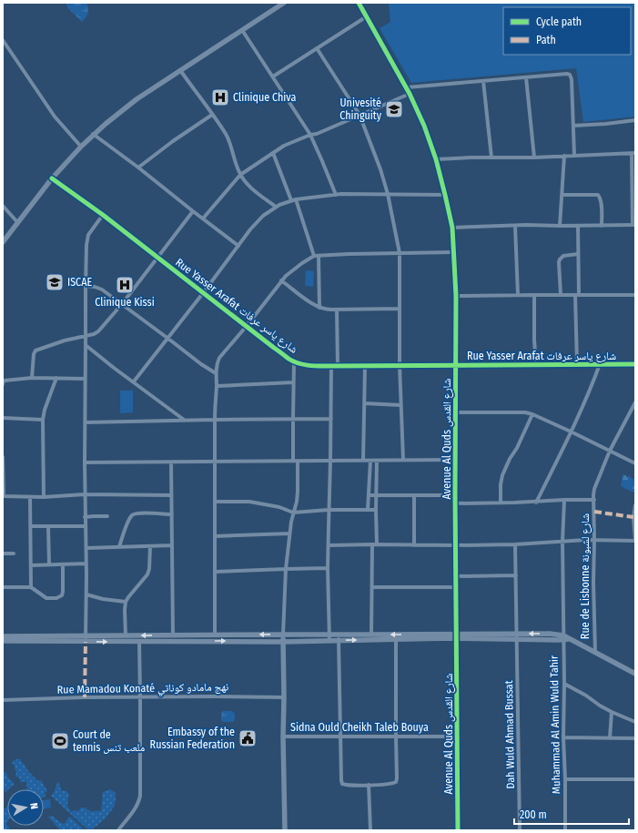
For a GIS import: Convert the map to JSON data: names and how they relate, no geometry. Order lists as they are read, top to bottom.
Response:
{
  "streets": {
    "street": [
      "Rue Yasser Arafat شارع ياسر عرفات",
      "Avenue Al Quds شارع القدس",
      "Rue de Lisbonne شارع لشبونة",
      "Rue Mamadou Konaté نهج مامادو كوناتي",
      "Muhammad Al Amin Wuld Tahir",
      "Sidna Ould Cheikh Taleb Bouya",
      "Dah Wuld Ahmad Bussat"
    ]
  },
  "crossings": [
    ["Rue Yasser Arafat شارع ياسر عرفات", "Avenue Al Quds شارع القدس"],
    ["Avenue Al Quds شارع القدس", "Sidna Ould Cheikh Taleb Bouya"]
  ],
  "places": {
    "hospital": ["Clinique Chiva", "Clinique Kissi"],
    "school or university": ["Univesité Chinguity", "ISCAE"],
    "public building": ["Embassy of the Russian Federation"],
    "sports": ["Court de tennis ملعب تنس"]
  },
  "legend": ["Cycle path", "Path"],
  "scale_bar": "200 m",
  "north": "right"
}
